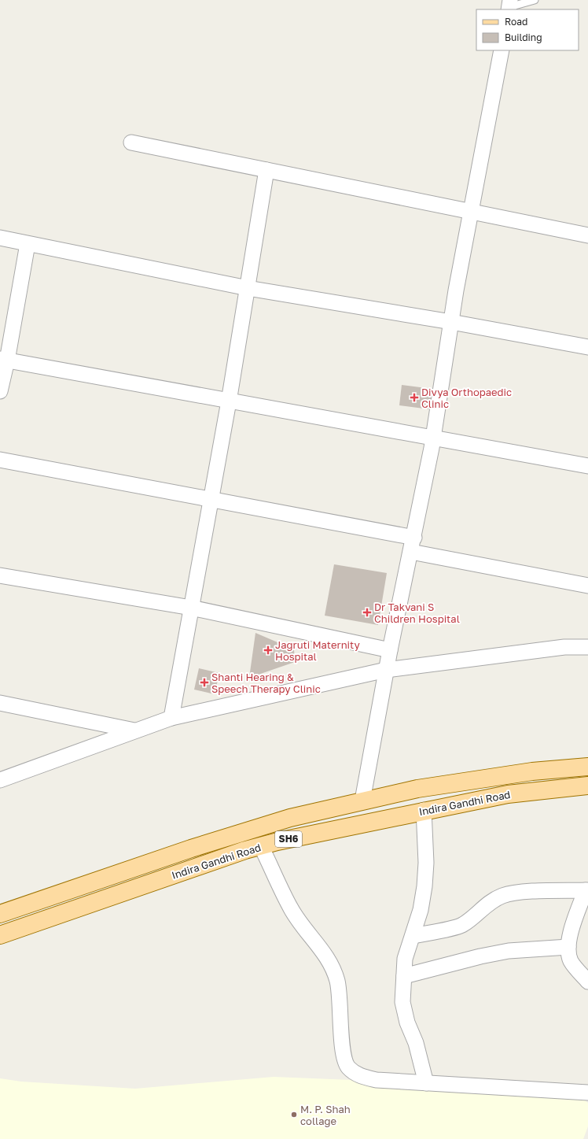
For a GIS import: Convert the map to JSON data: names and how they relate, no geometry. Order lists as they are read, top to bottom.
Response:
{
  "streets": {
    "main road": ["Indira Gandhi Road", "SH6"]
  },
  "places": {
    "health": [
      "Divya Orthopaedic Clinic",
      "Dr Takvani S Children Hospital",
      "Jagruti Maternity Hospital",
      "Shanti Hearing & Speech Therapy Clinic"
    ],
    "other": ["M. P. Shah collage"]
  },
  "legend": ["Road", "Building"]
}
